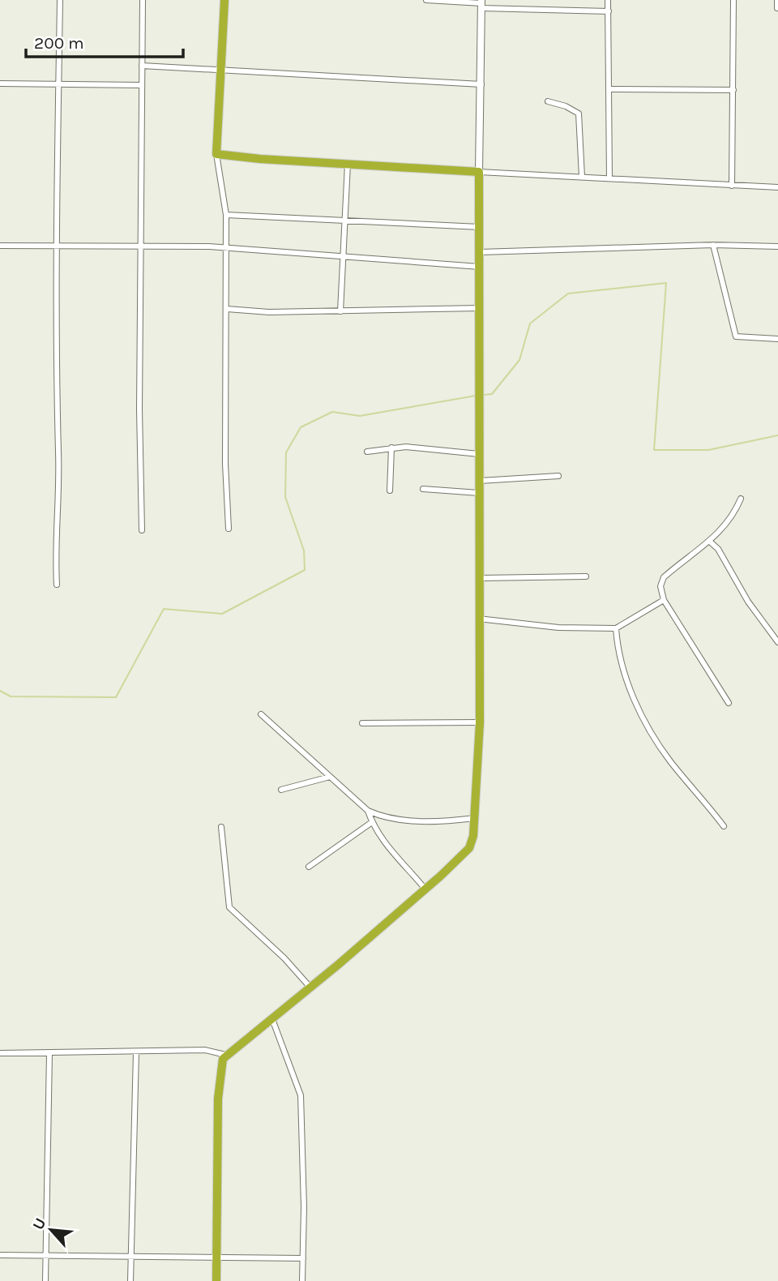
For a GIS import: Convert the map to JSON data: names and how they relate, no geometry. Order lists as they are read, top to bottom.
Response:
{
  "scale_bar": "200 m",
  "north": "top left"
}
